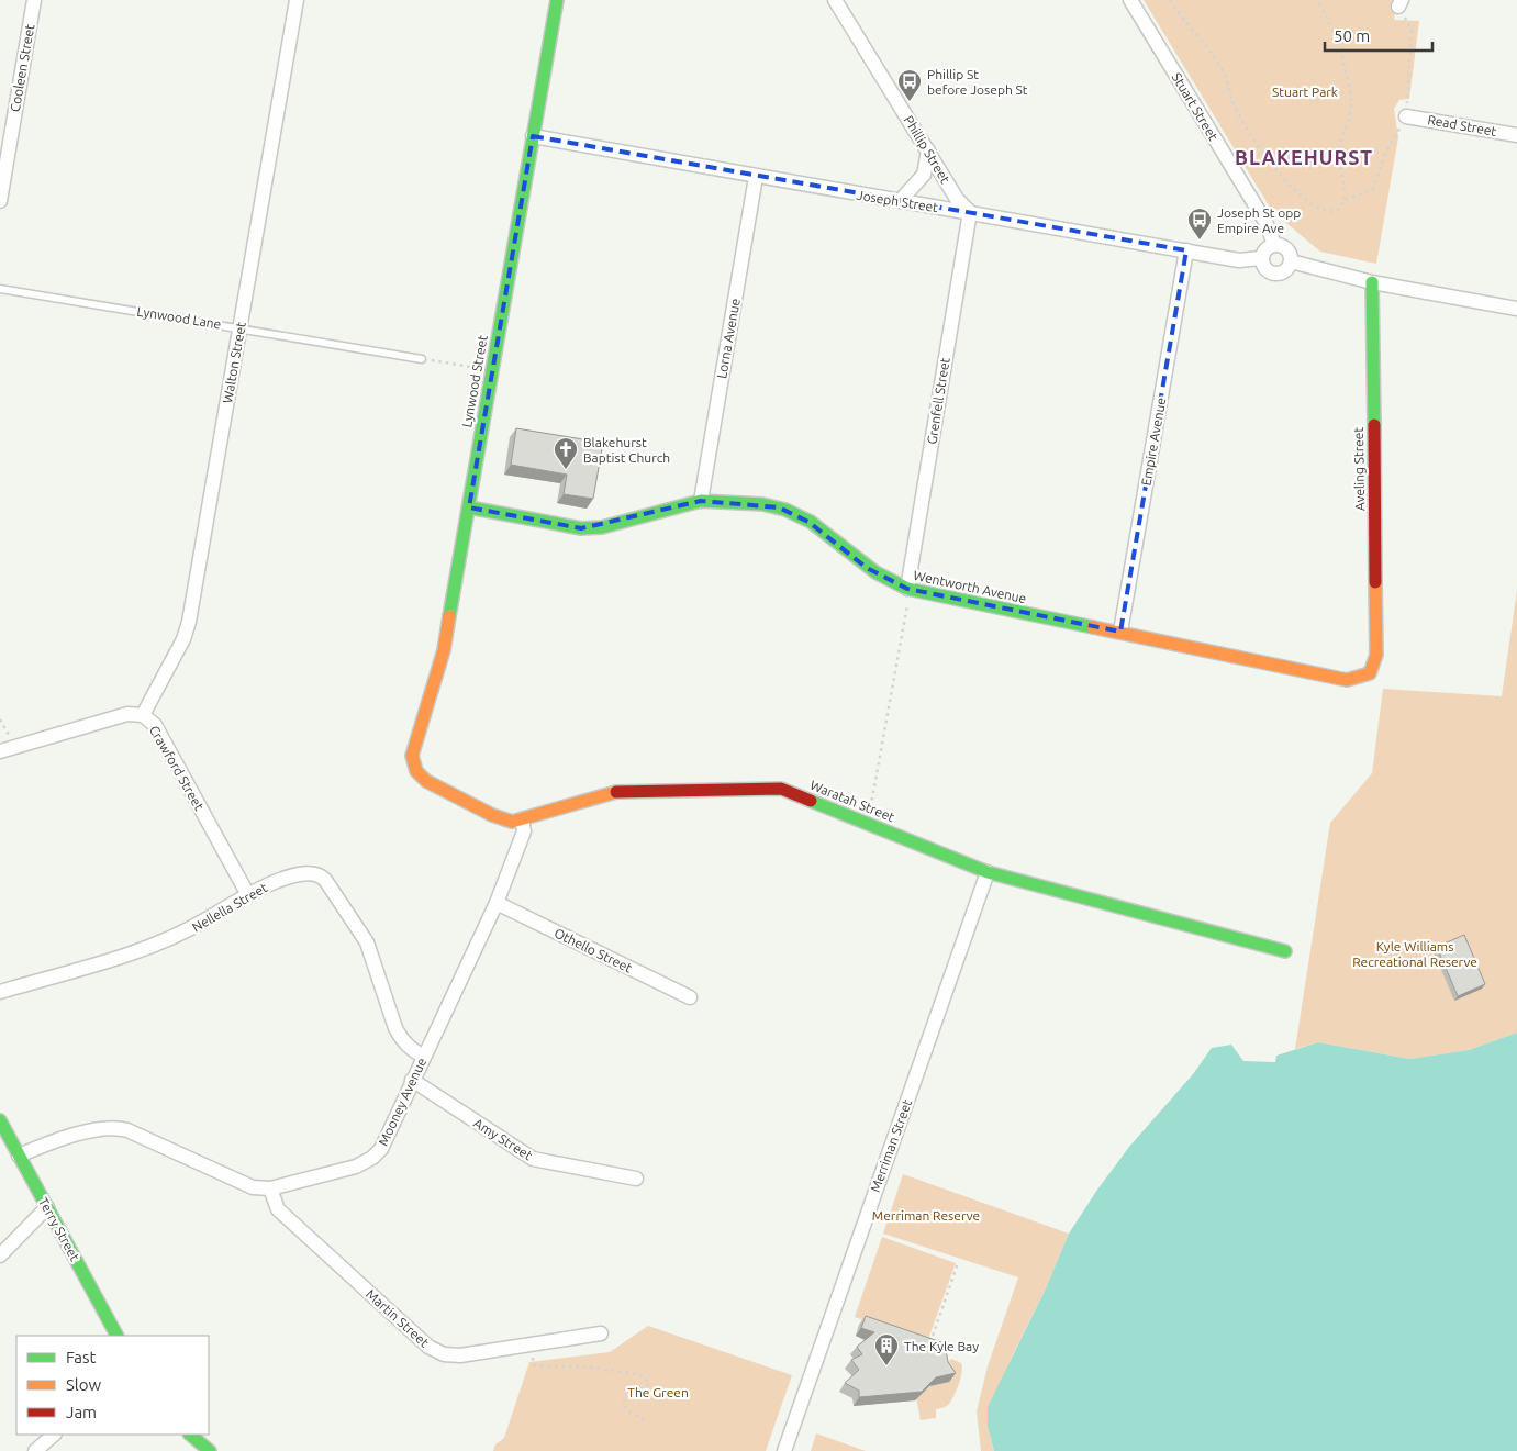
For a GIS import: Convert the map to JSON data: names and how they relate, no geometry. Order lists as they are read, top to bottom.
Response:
{
  "streets": {
    "street": [
      "Cooleen Street",
      "Stuart Street",
      "Read Street",
      "Phillip Street",
      "Joseph Street",
      "Lorna Avenue",
      "Walton Street",
      "Lynwood Street",
      "Grenfell Street",
      "Empire Avenue",
      "Aveling Street",
      "Wentworth Avenue",
      "Crawford Street",
      "Waratah Street",
      "Nellella Street",
      "Othello Street",
      "Mooney Avenue",
      "Amy Street",
      "Merriman Street",
      "Terry Street",
      "Martin Street"
    ],
    "lane": ["Lynwood Lane"]
  },
  "crossings": [
    ["Stuart Street", "Joseph Street"],
    ["Phillip Street", "Joseph Street"],
    ["Phillip Street", "Grenfell Street"],
    ["Joseph Street", "Lorna Avenue"],
    ["Joseph Street", "Lynwood Street"],
    ["Joseph Street", "Grenfell Street"],
    ["Joseph Street", "Empire Avenue"],
    ["Lynwood Lane", "Walton Street"],
    ["Lorna Avenue", "Wentworth Avenue"],
    ["Walton Street", "Crawford Street"],
    ["Lynwood Street", "Wentworth Avenue"],
    ["Lynwood Street", "Waratah Street"],
    ["Grenfell Street", "Wentworth Avenue"],
    ["Empire Avenue", "Wentworth Avenue"],
    ["Aveling Street", "Wentworth Avenue"],
    ["Crawford Street", "Nellella Street"],
    ["Waratah Street", "Mooney Avenue"],
    ["Waratah Street", "Merriman Street"],
    ["Nellella Street", "Mooney Avenue"],
    ["Othello Street", "Mooney Avenue"],
    ["Mooney Avenue", "Amy Street"],
    ["Mooney Avenue", "Terry Street"],
    ["Mooney Avenue", "Martin Street"]
  ],
  "districts": ["BLAKEHURST"],
  "parks": [
    "Stuart Park",
    "Kyle Williams Recreational Reserve",
    "Merriman Reserve",
    "The Green"
  ],
  "places": {
    "bus stop": ["Phillip St before Joseph St", "Joseph St opp Empire Ave"],
    "church": ["Blakehurst Baptist Church"],
    "building": ["The Kyle Bay"]
  },
  "legend": ["Fast", "Slow", "Jam"],
  "scale_bar": "50 m"
}
